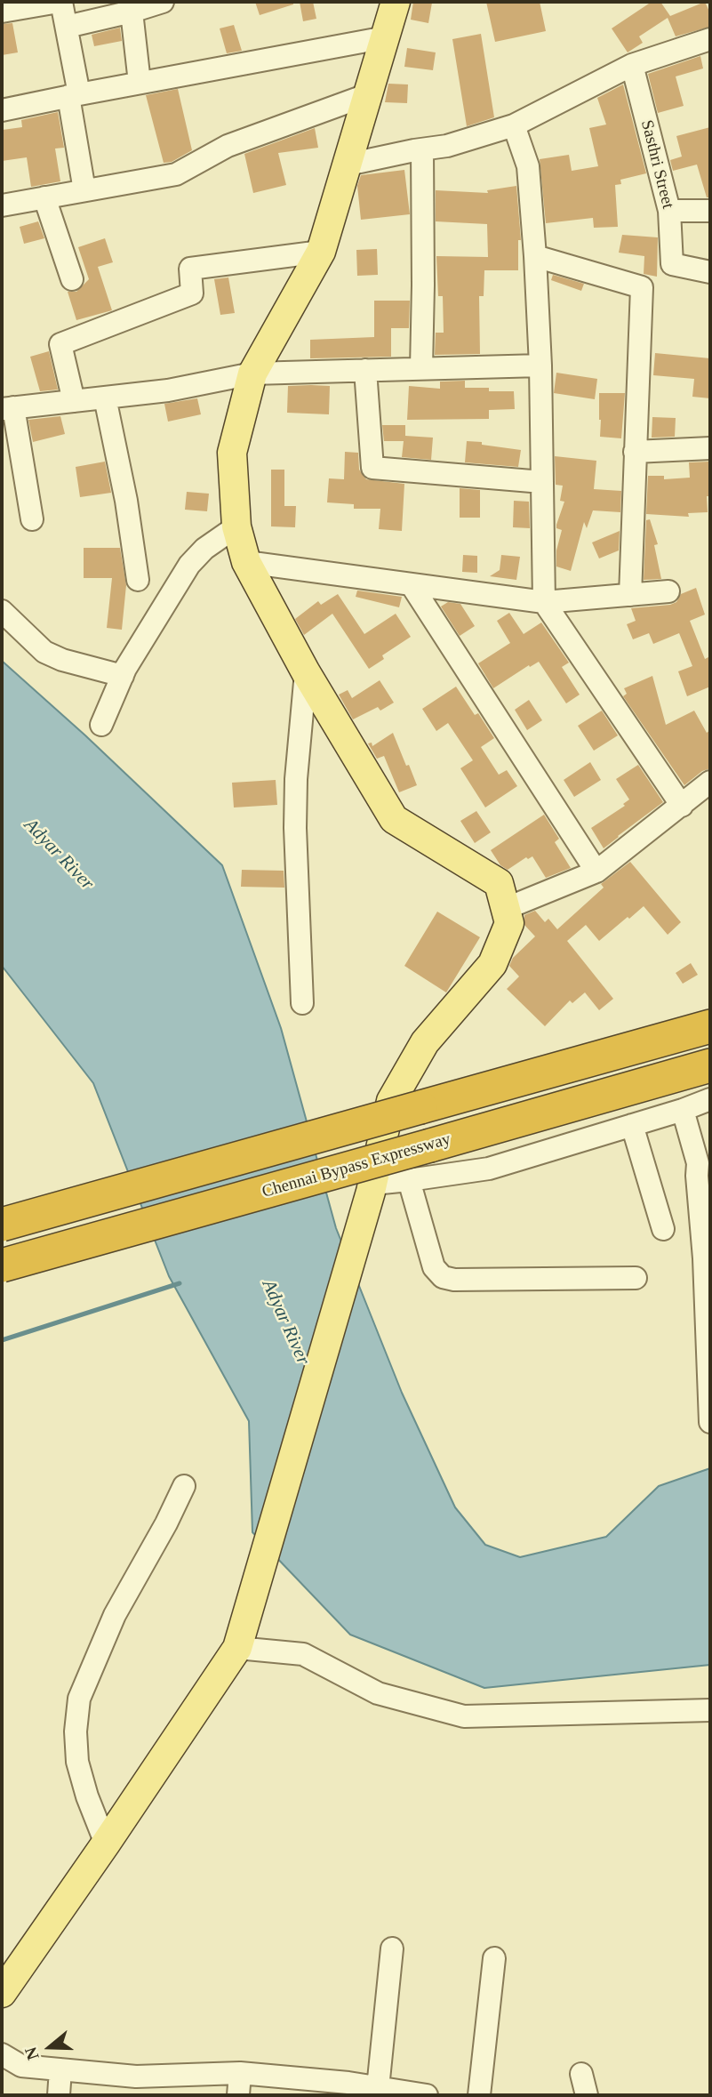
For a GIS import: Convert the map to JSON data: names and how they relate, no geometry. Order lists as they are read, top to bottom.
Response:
{
  "streets": {
    "highway": ["Chennai Bypass Expressway"],
    "street": ["Sasthri Street"]
  },
  "water": ["Adyar River"],
  "north": "left"
}
